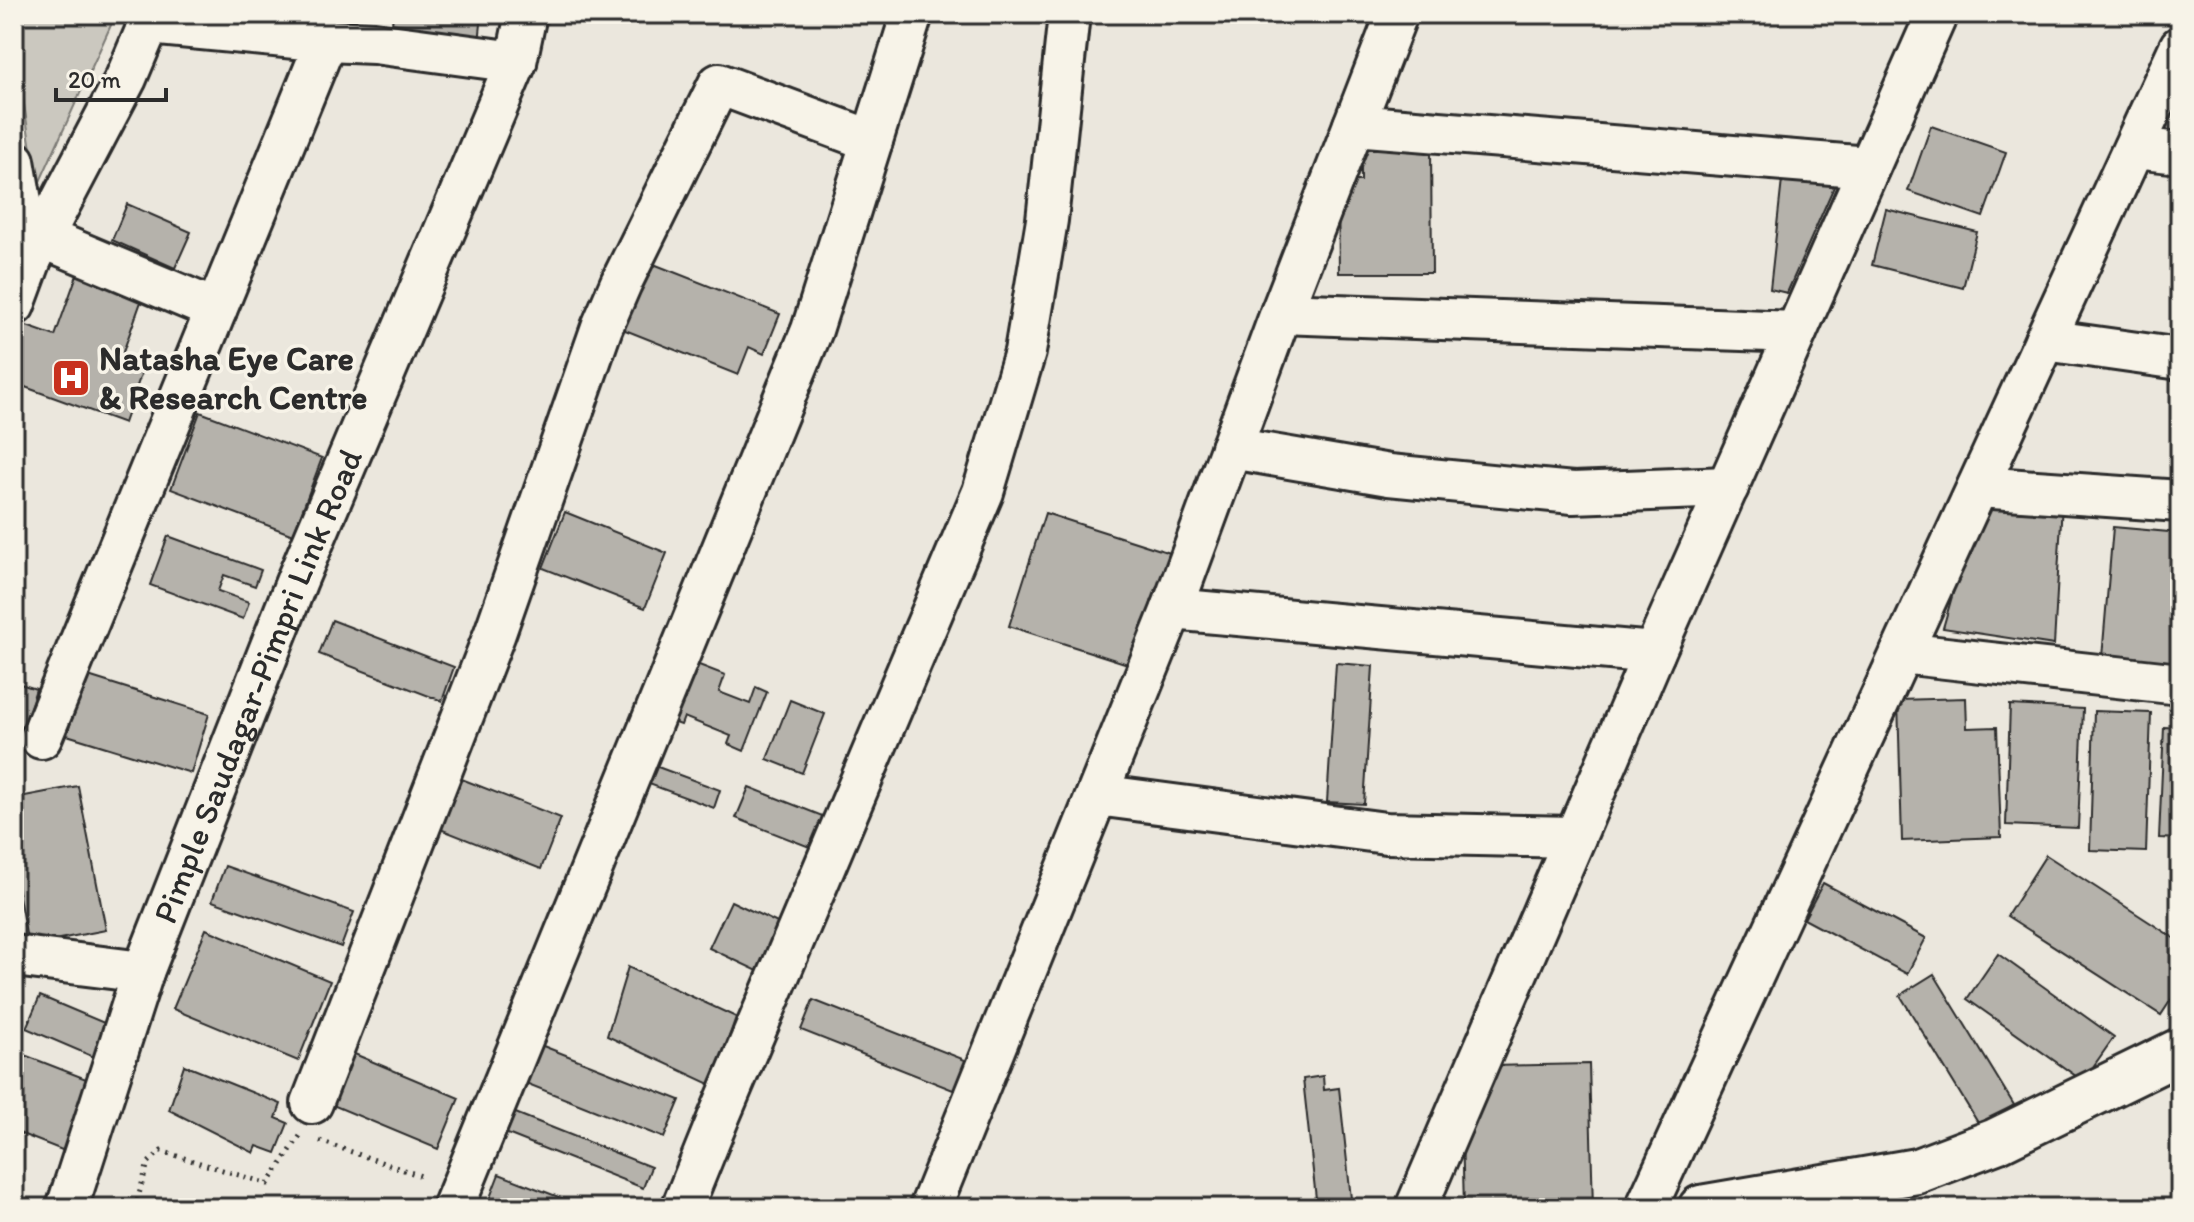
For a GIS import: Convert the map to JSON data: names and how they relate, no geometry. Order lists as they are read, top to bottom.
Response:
{
  "streets": {
    "street": ["Pimple Saudagar-Pimpri Link Road"]
  },
  "places": {
    "hospital": ["Natasha Eye Care & Research Centre"]
  },
  "scale_bar": "20 m"
}
